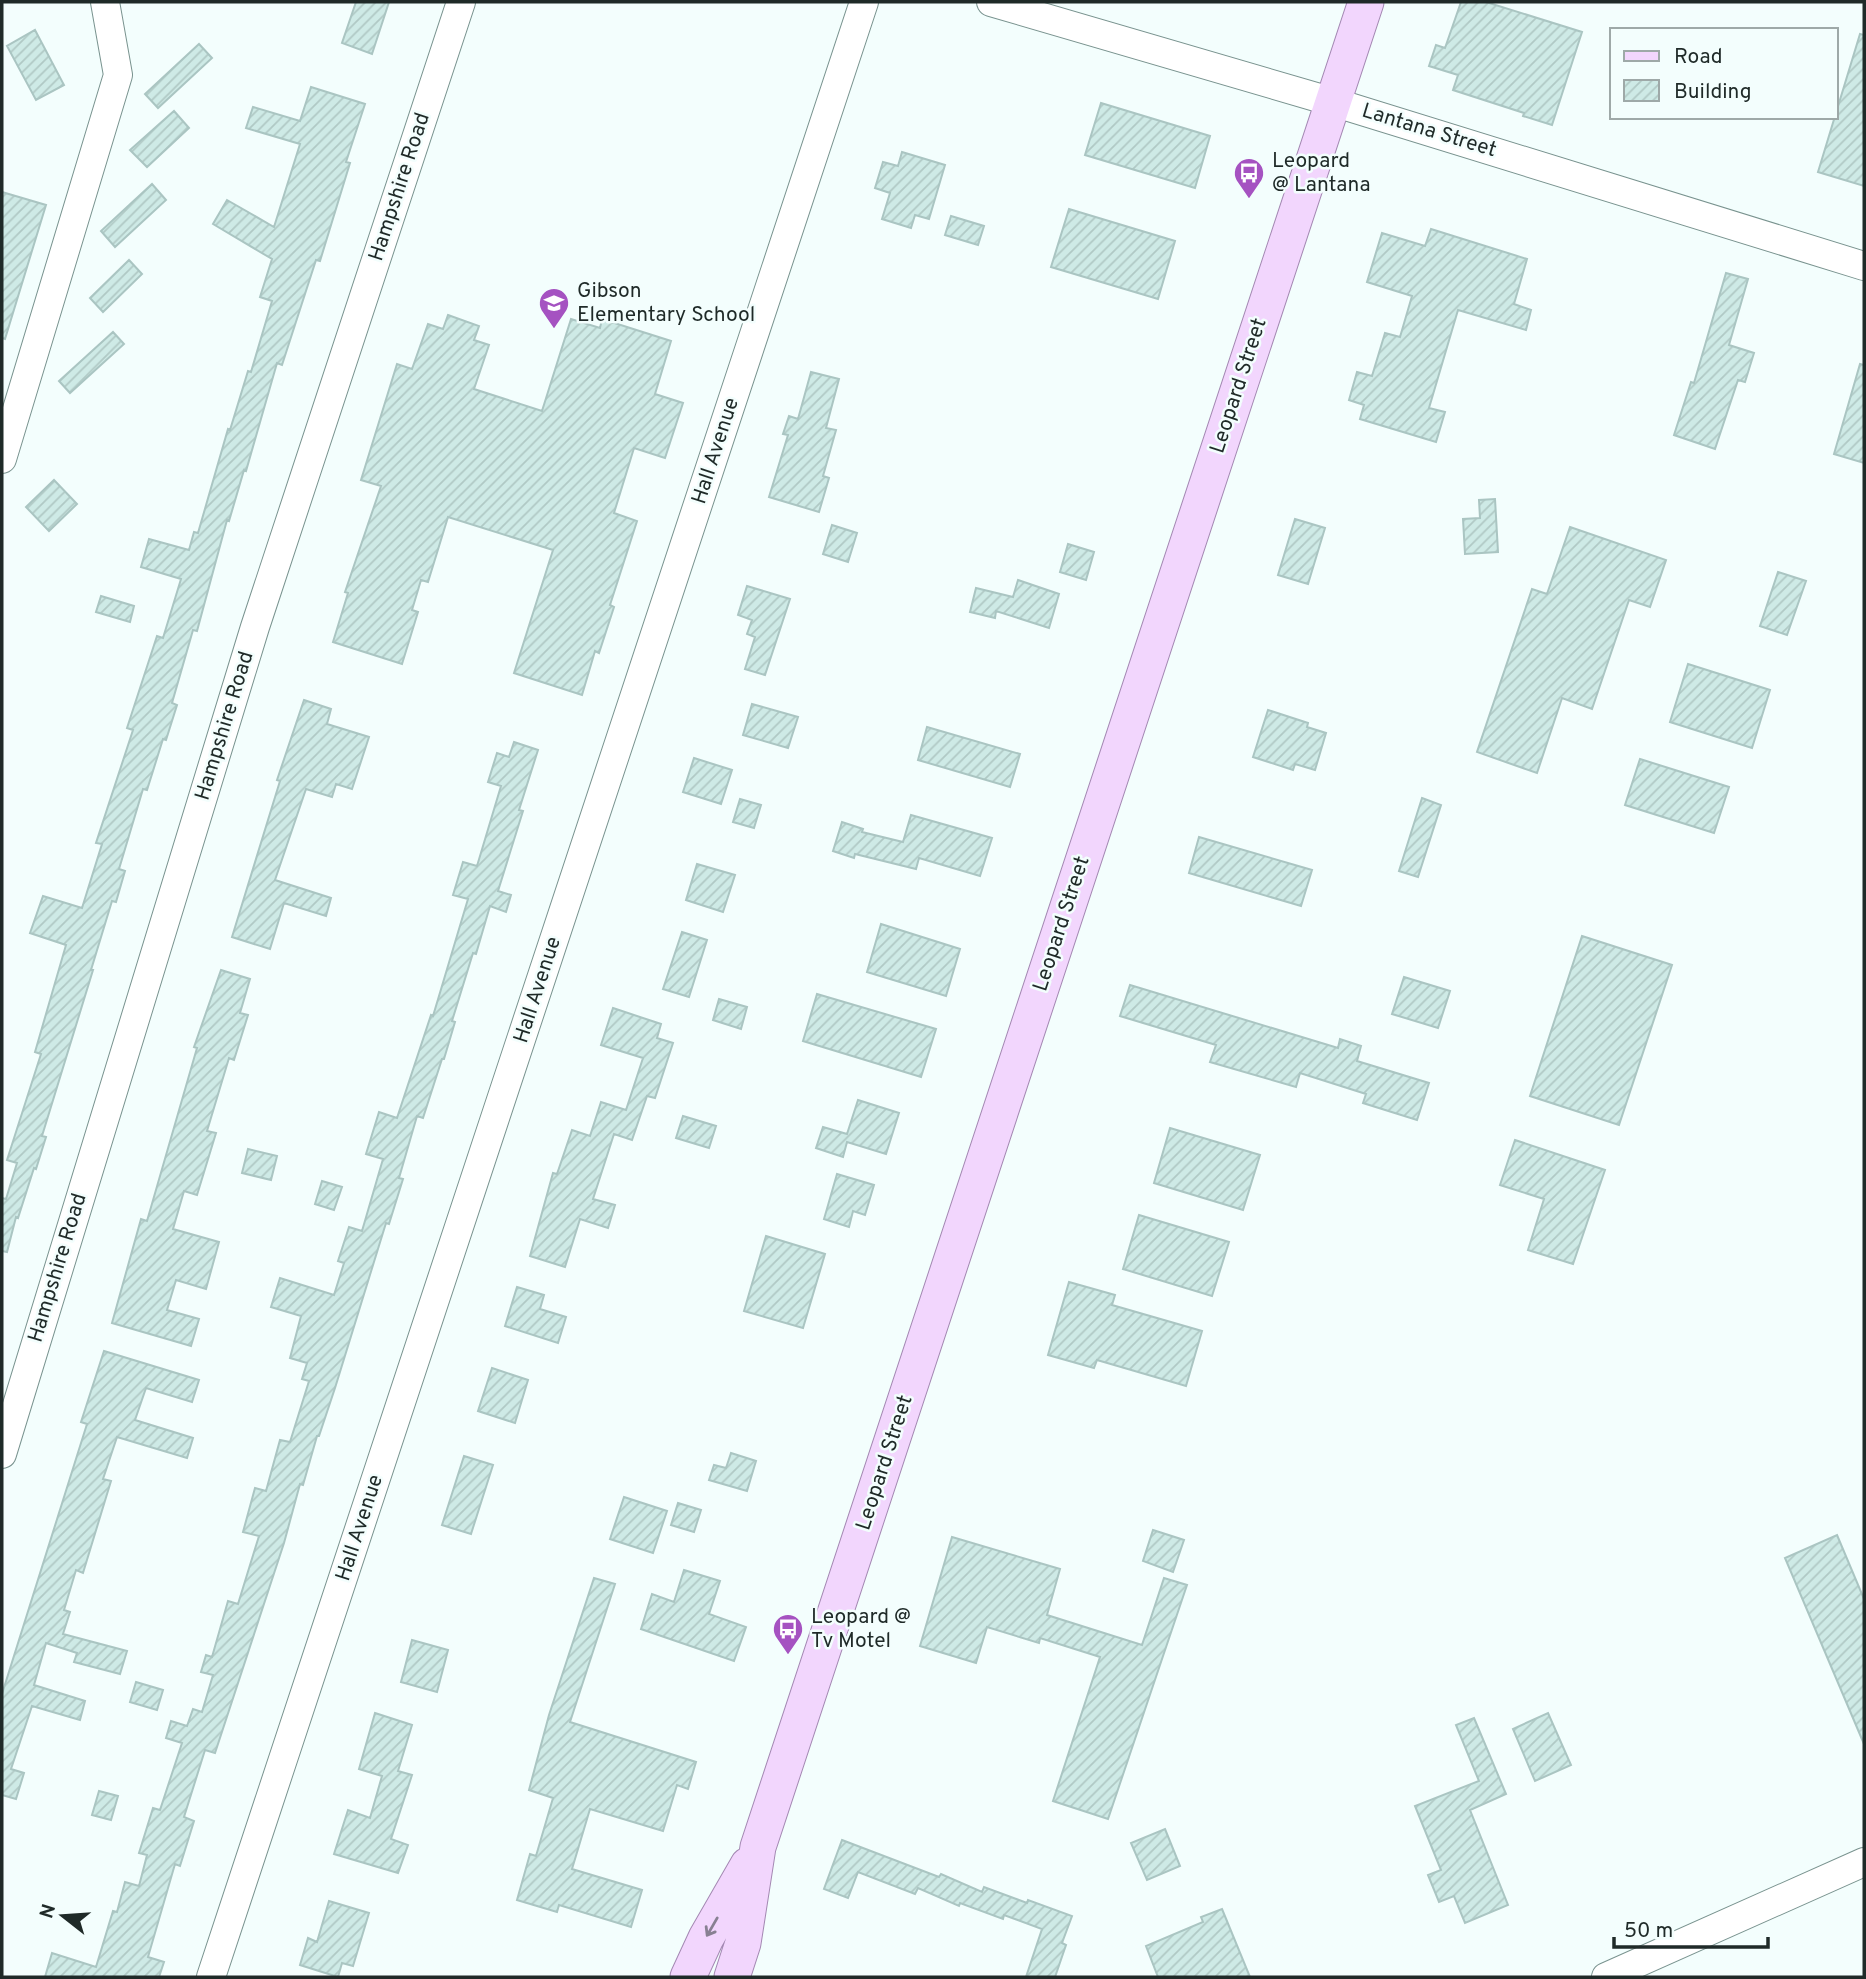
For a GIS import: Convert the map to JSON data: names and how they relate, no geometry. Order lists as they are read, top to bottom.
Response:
{
  "streets": {
    "main road": ["Leopard Street"],
    "street": ["Lantana Street", "Hampshire Road", "Hall Avenue"]
  },
  "crossings": [
    ["Lantana Street", "Leopard Street"]
  ],
  "places": {
    "bus stop": ["Leopard @ Lantana", "Leopard @ Tv Motel"],
    "school or university": ["Gibson Elementary School"]
  },
  "legend": ["Road", "Building"],
  "scale_bar": "50 m",
  "north": "left"
}
